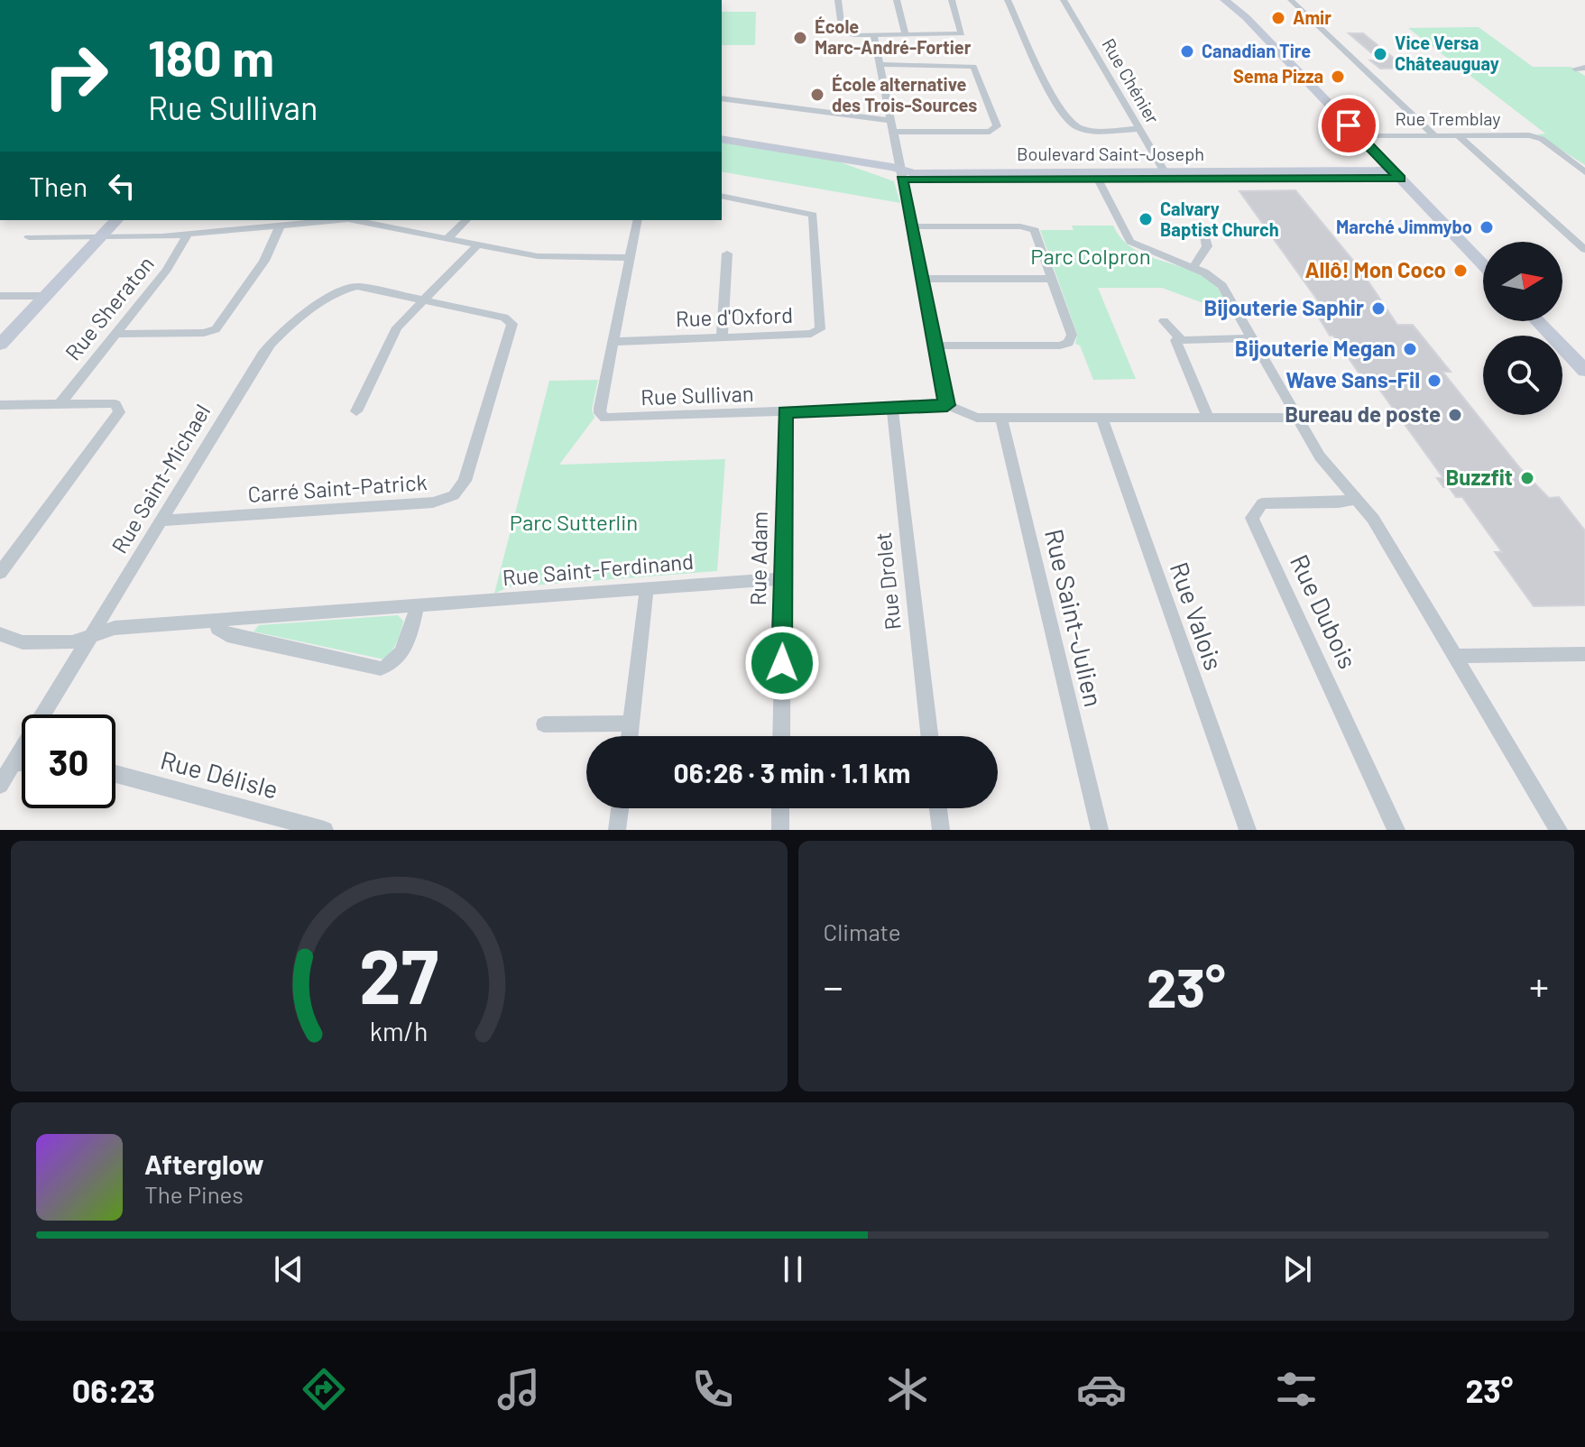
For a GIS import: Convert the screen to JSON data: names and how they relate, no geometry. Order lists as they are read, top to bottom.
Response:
{
  "streets": {
    "street": [
      "Rue Chénier",
      "Rue Tremblay",
      "Boulevard Saint-Joseph",
      "Rue Sheraton",
      "Rue d'Oxford",
      "Rue Sullivan",
      "Rue Saint-Michael",
      "Carré Saint-Patrick",
      "Rue Adam",
      "Rue Saint-Ferdinand",
      "Rue Drolet",
      "Rue Dubois",
      "Rue Valois",
      "Rue Saint-Julien",
      "Rue Délisle"
    ]
  },
  "crossings": [
    ["Rue Chénier", "Boulevard Saint-Joseph"],
    ["Rue d'Oxford", "Rue Sullivan"],
    ["Rue Sullivan", "Rue Adam"],
    ["Rue Sullivan", "Rue Drolet"],
    ["Rue Sullivan", "Rue Valois"],
    ["Rue Sullivan", "Rue Saint-Julien"],
    ["Rue Saint-Michael", "Carré Saint-Patrick"],
    ["Rue Saint-Michael", "Rue Saint-Ferdinand"],
    ["Rue Adam", "Rue Saint-Ferdinand"]
  ],
  "parks": ["Parc Colpron", "Parc Sutterlin"],
  "places": [
    "Amir",
    "École Marc-André-Fortier",
    "Canadian Tire",
    "Vice Versa Châteauguay",
    "Sema Pizza",
    "École alternative des Trois-Sources",
    "Calvary Baptist Church",
    "Marché Jimmybo",
    "Allô! Mon Coco",
    "Bijouterie Saphir",
    "Bijouterie Megan",
    "Wave Sans-Fil",
    "Bureau de poste",
    "Buzzfit"
  ],
  "north": "right",
  "page": {
    "turn": ["180 m", "Rue Sullivan"],
    "then": "Then",
    "limit": "30",
    "trip": "06:26 · 3 min · 1.1 km",
    "tile": "Climate",
    "heat": ["−", "23°", "+"],
    "song": ["Afterglow", "The Pines"],
    "tabs": ["06:23", "23°"],
    "gauge": ["27", "km/h"]
  }
}
